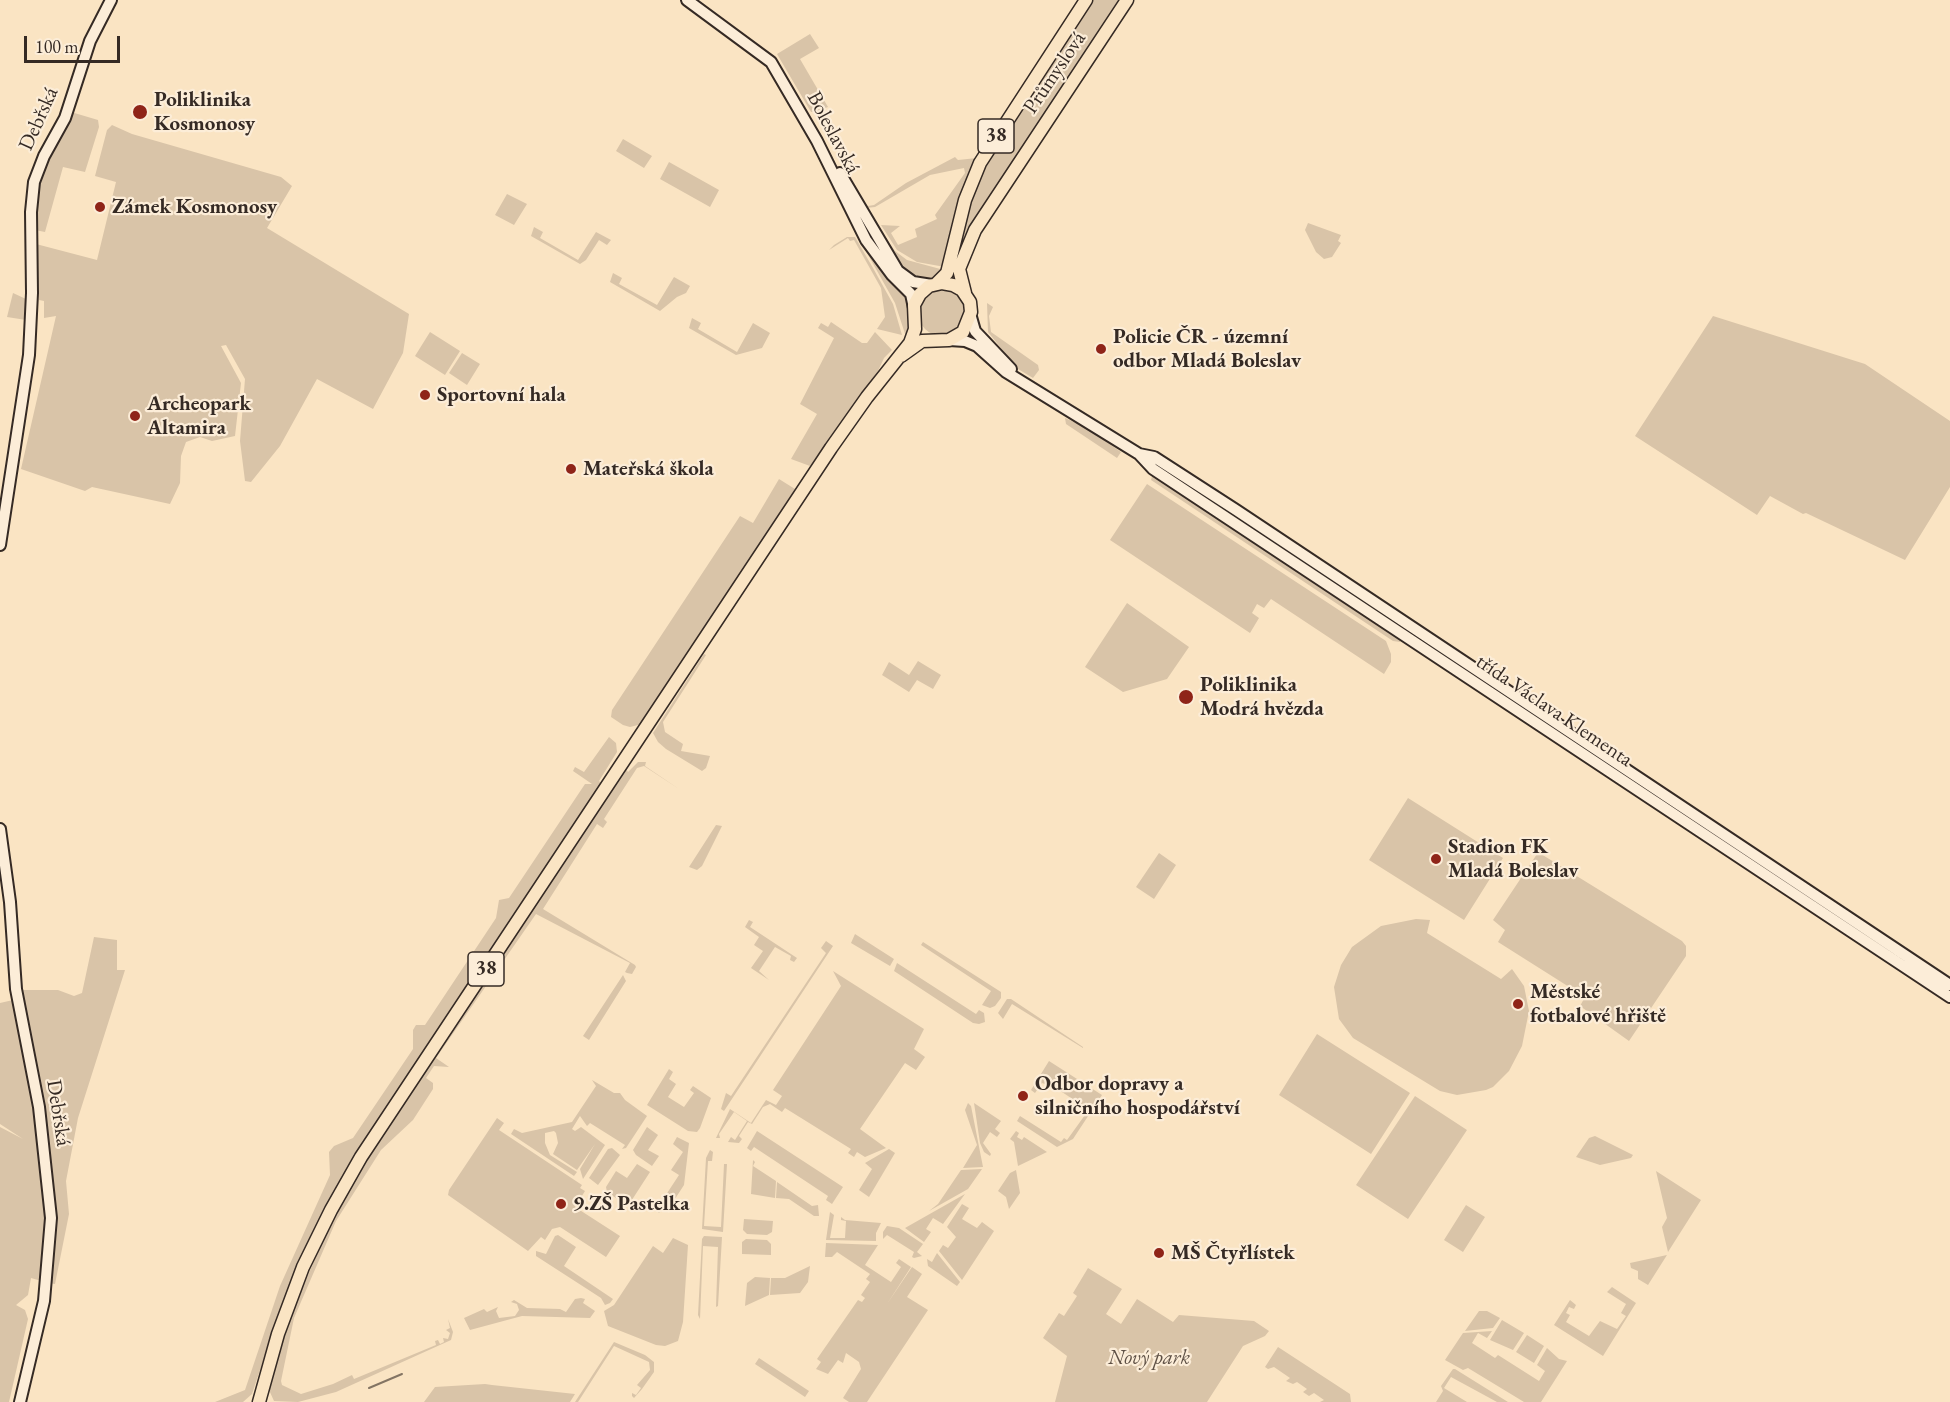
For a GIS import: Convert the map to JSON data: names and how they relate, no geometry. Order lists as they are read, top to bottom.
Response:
{
  "streets": {
    "main road": ["Průmyslová", "38"],
    "street": ["Debřská", "Boleslavská", "třída Václava Klementa"]
  },
  "crossings": [
    ["Průmyslová", "Boleslavská"],
    ["Průmyslová", "38"],
    ["Průmyslová", "třída Václava Klementa"],
    ["Boleslavská", "38"],
    ["Boleslavská", "třída Václava Klementa"],
    ["38", "třída Václava Klementa"]
  ],
  "parks": ["Nový park"],
  "places": [
    "Poliklinika Kosmonosy",
    "Zámek Kosmonosy",
    "Policie ČR - územní odbor Mladá Boleslav",
    "Sportovní hala",
    "Archeopark Altamira",
    "Mateřská škola",
    "Poliklinika Modrá hvězda",
    "Stadion FK Mladá Boleslav",
    "Městské fotbalové hřiště",
    "Odbor dopravy a silničního hospodářství",
    "9.ZŠ Pastelka",
    "MŠ Čtyřlístek"
  ],
  "scale_bar": "100 m"
}
